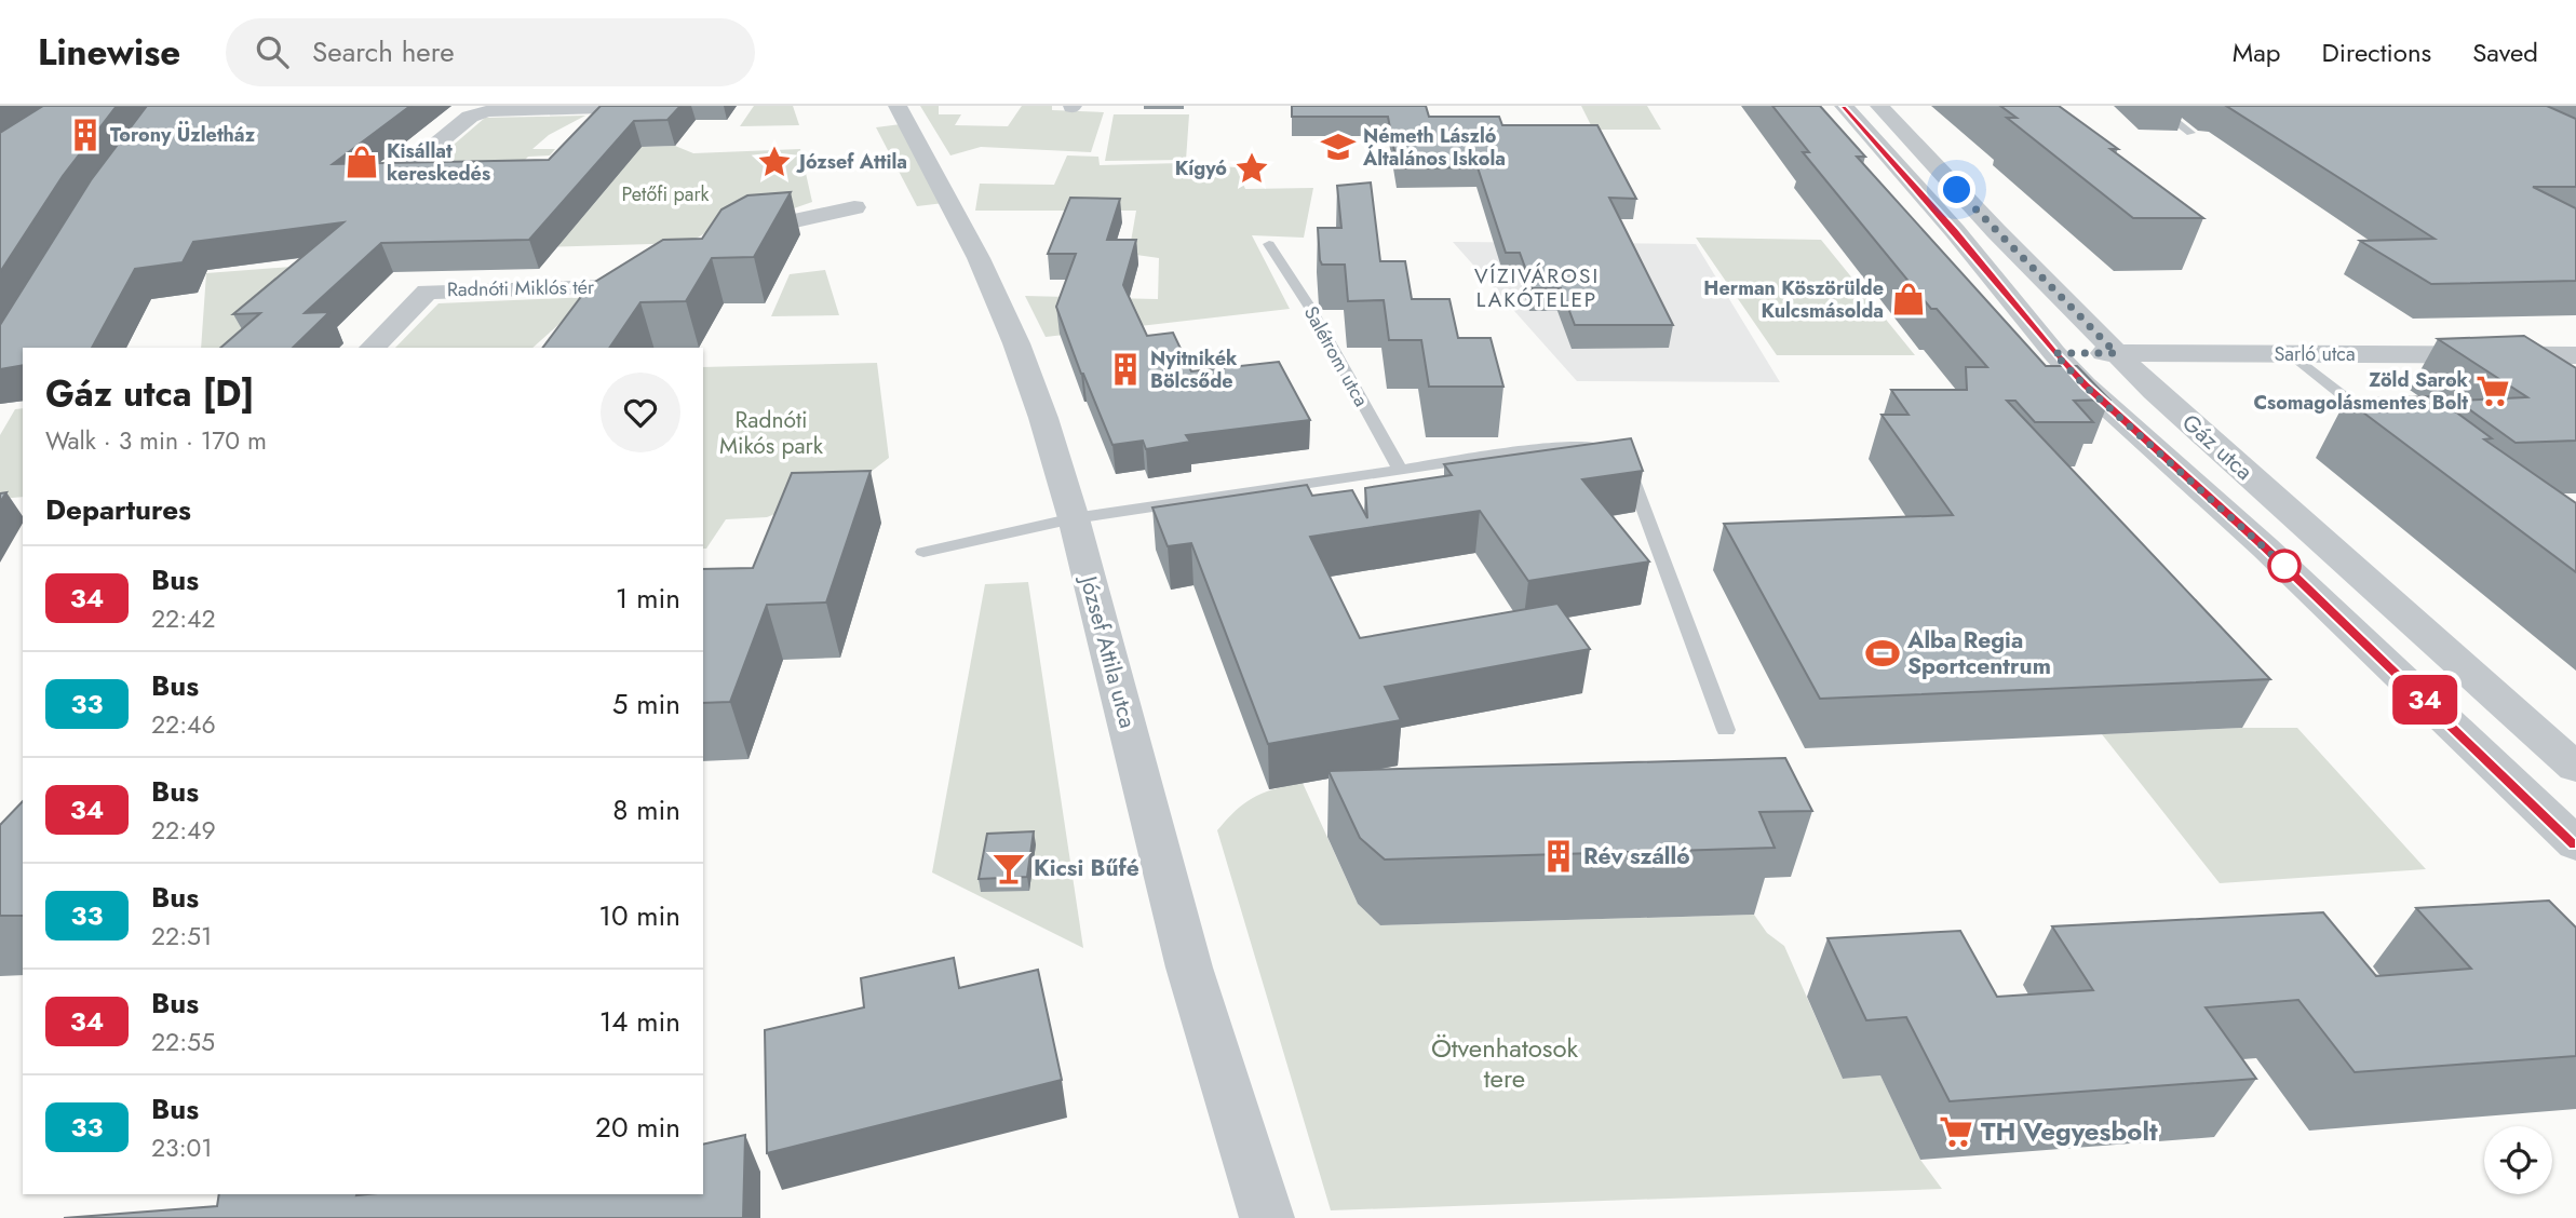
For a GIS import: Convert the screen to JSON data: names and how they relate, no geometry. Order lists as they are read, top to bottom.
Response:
{
  "streets": {
    "street": [
      "Radnóti Miklós tér",
      "Sarló utca",
      "Gáz utca",
      "József Attila utca"
    ],
    "lane": ["Salétrom utca"]
  },
  "crossings": [
    ["Sarló utca", "Gáz utca"]
  ],
  "districts": ["VÍZIVÁROSI LAKÓTELEP"],
  "parks": ["Petőfi park", "Radnóti Mikós park", "Ötvenhatosok tere"],
  "places": {
    "building": ["Torony Üzletház", "Nyitnikék Bölcsőde", "Rév szálló"],
    "school or university": ["Németh László Általános Iskola"],
    "shop": ["Kisállat kereskedés", "Herman Köszörülde Kulcsmásolda"],
    "place": ["József Attila", "Kígyó"],
    "supermarket": ["Zöld Sarok Csomagolásmentes Bolt", "TH Vegyesbolt"],
    "sports": ["Alba Regia Sportcentrum"],
    "bar": ["Kicsi Bűfé"]
  },
  "lines": ["bus line 34"],
  "page": {
    "header": "Linewise",
    "search": "Search here",
    "nav": ["Map", "Directions", "Saved"],
    "on_map": "34",
    "heading": [
      ["Gáz utca [D]", "Walk · 3 min · 170 m"],
      "Departures"
    ],
    "list": [
      {
        "mark": "34",
        "name": "Bus",
        "note": "22:42",
        "value": "1 min"
      },
      {
        "mark": "33",
        "name": "Bus",
        "note": "22:46",
        "value": "5 min"
      },
      {
        "mark": "34",
        "name": "Bus",
        "note": "22:49",
        "value": "8 min"
      },
      {
        "mark": "33",
        "name": "Bus",
        "note": "22:51",
        "value": "10 min"
      },
      {
        "mark": "34",
        "name": "Bus",
        "note": "22:55",
        "value": "14 min"
      },
      {
        "mark": "33",
        "name": "Bus",
        "note": "23:01",
        "value": "20 min"
      }
    ]
  }
}
